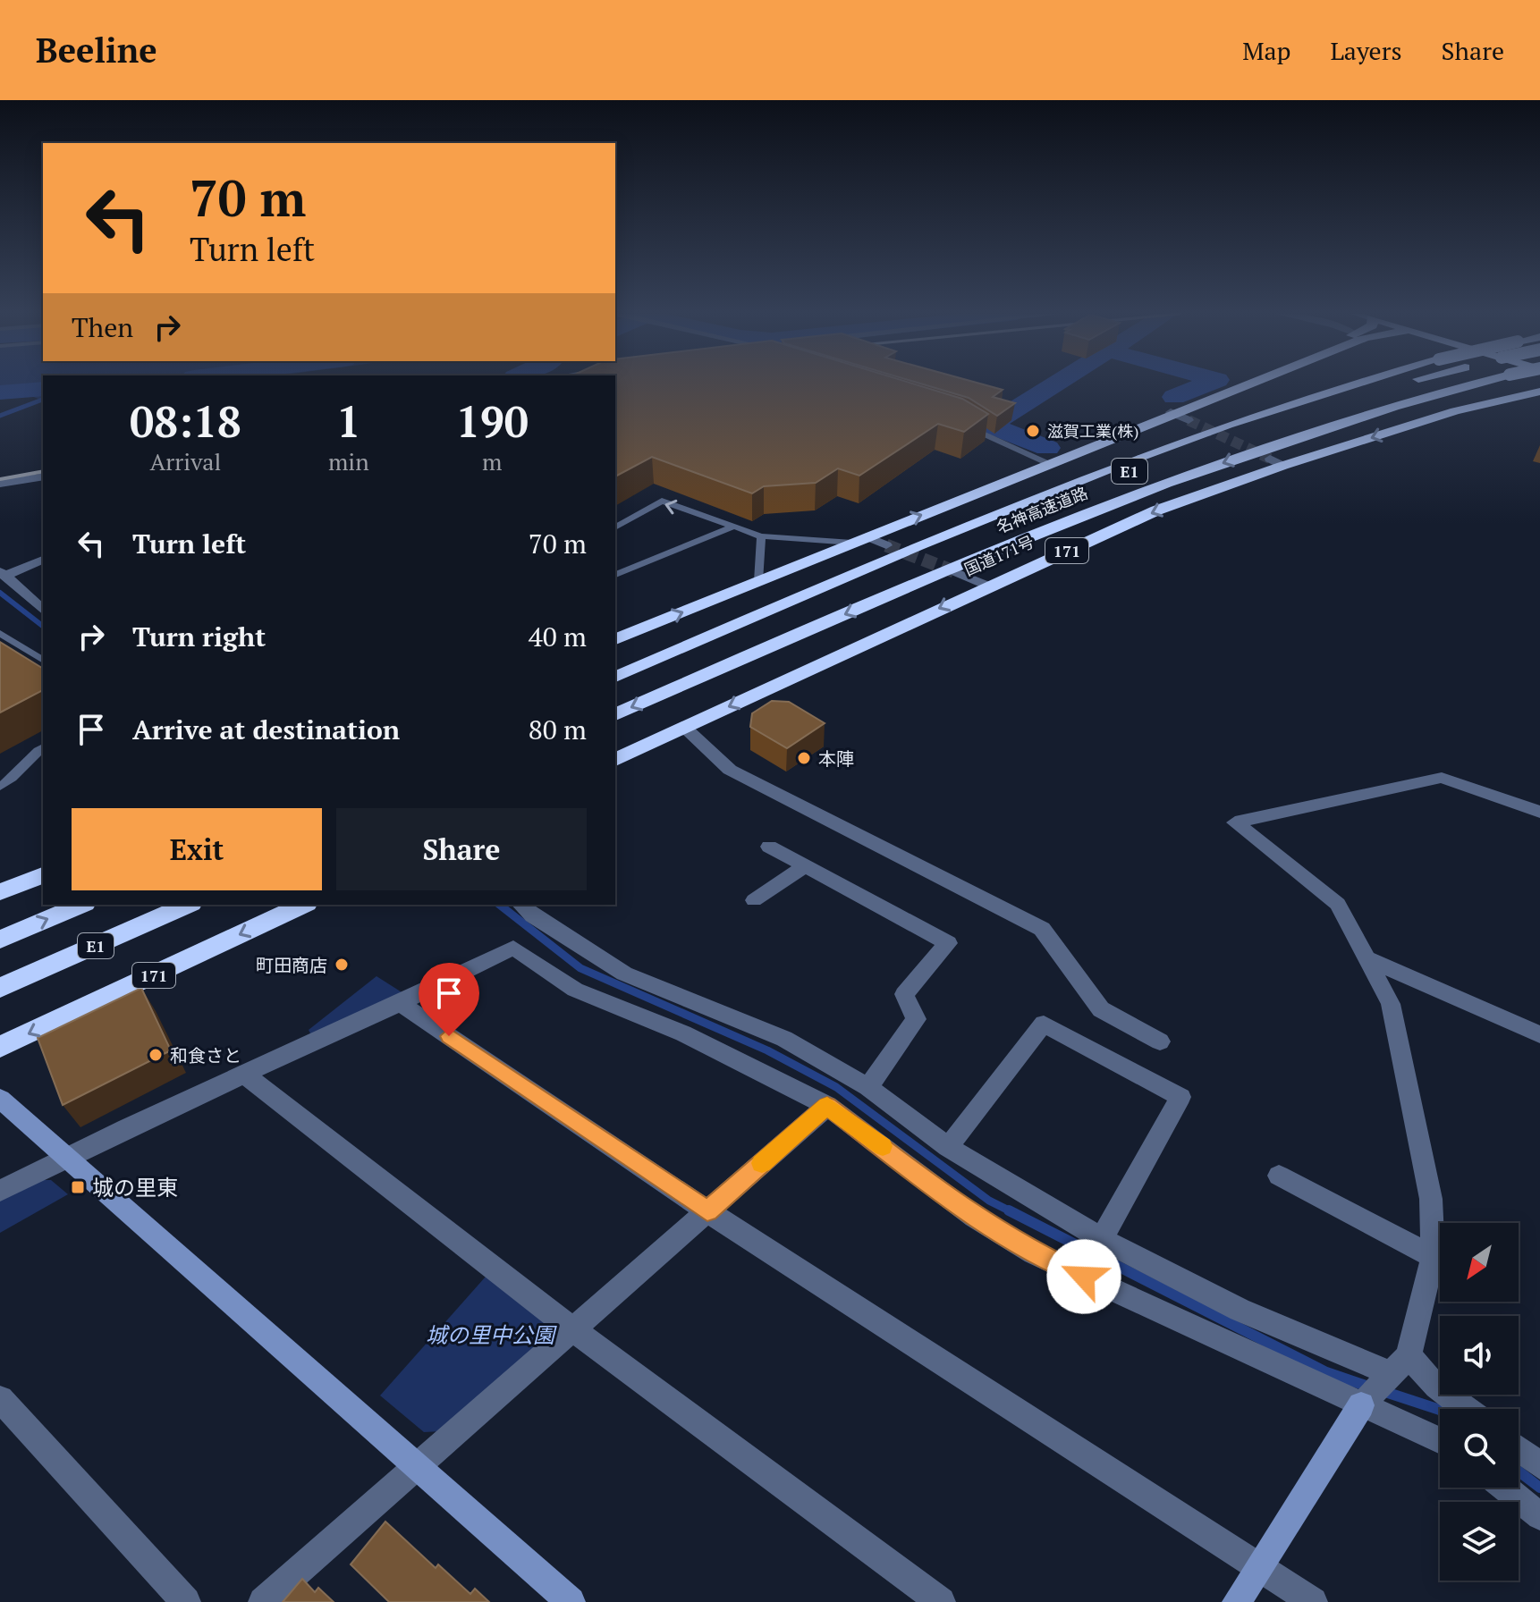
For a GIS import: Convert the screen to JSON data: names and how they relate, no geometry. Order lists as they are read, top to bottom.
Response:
{
  "streets": {
    "highway": [
      "E1",
      "名神高速道路",
      "171",
      "国道171号"
    ]
  },
  "parks": ["城の里中公園"],
  "places": {
    "other": [
      "滋賀工業(株)",
      "本陣",
      "町田商店",
      "和食さと"
    ],
    "transit": ["城の里東"]
  },
  "north": "bottom left",
  "page": {
    "header": "Beeline",
    "nav": ["Map", "Layers", "Share"],
    "turn": ["70 m", "Turn left"],
    "then": "Then",
    "eta": [
      "08:18",
      "Arrival",
      "1",
      "min",
      "190",
      "m"
    ],
    "list": [
      {
        "name": "Turn left",
        "value": "70 m"
      },
      {
        "name": "Turn right",
        "value": "40 m"
      },
      {
        "name": "Arrive at destination",
        "value": "80 m"
      }
    ],
    "buttons": ["Exit", "Share"]
  }
}
